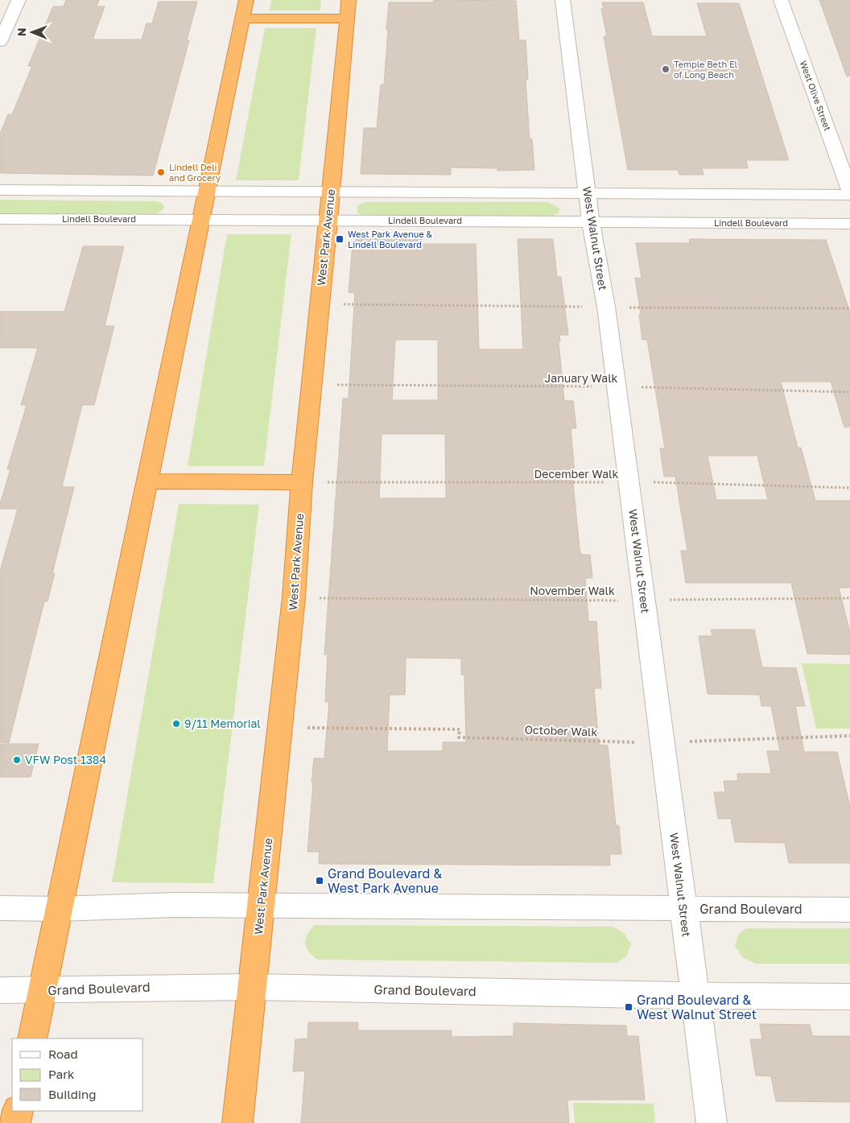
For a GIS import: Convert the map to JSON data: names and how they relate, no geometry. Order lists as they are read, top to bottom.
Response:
{
  "streets": {
    "highway": ["West Park Avenue"],
    "street": [
      "West Olive Street",
      "Lindell Boulevard",
      "West Walnut Street",
      "Grand Boulevard"
    ],
    "path": [
      "January Walk",
      "December Walk",
      "November Walk",
      "October Walk"
    ]
  },
  "crossings": [
    ["Lindell Boulevard", "West Park Avenue"],
    ["Lindell Boulevard", "West Walnut Street"],
    ["West Park Avenue", "January Walk"],
    ["West Park Avenue", "December Walk"],
    ["West Park Avenue", "November Walk"],
    ["West Park Avenue", "October Walk"],
    ["West Park Avenue", "Grand Boulevard"],
    ["West Walnut Street", "January Walk"],
    ["West Walnut Street", "December Walk"],
    ["West Walnut Street", "November Walk"],
    ["West Walnut Street", "October Walk"],
    ["West Walnut Street", "Grand Boulevard"]
  ],
  "places": {
    "other": [
      "Temple Beth El of Long Beach",
      "Lindell Deli and Grocery",
      "9/11 Memorial",
      "VFW Post 1384"
    ],
    "transit": ["West Park Avenue & Lindell Boulevard", "Grand Boulevard & West Park Avenue", "Grand Boulevard & West Walnut Street"]
  },
  "legend": ["Road", "Park", "Building"],
  "north": "left"
}
